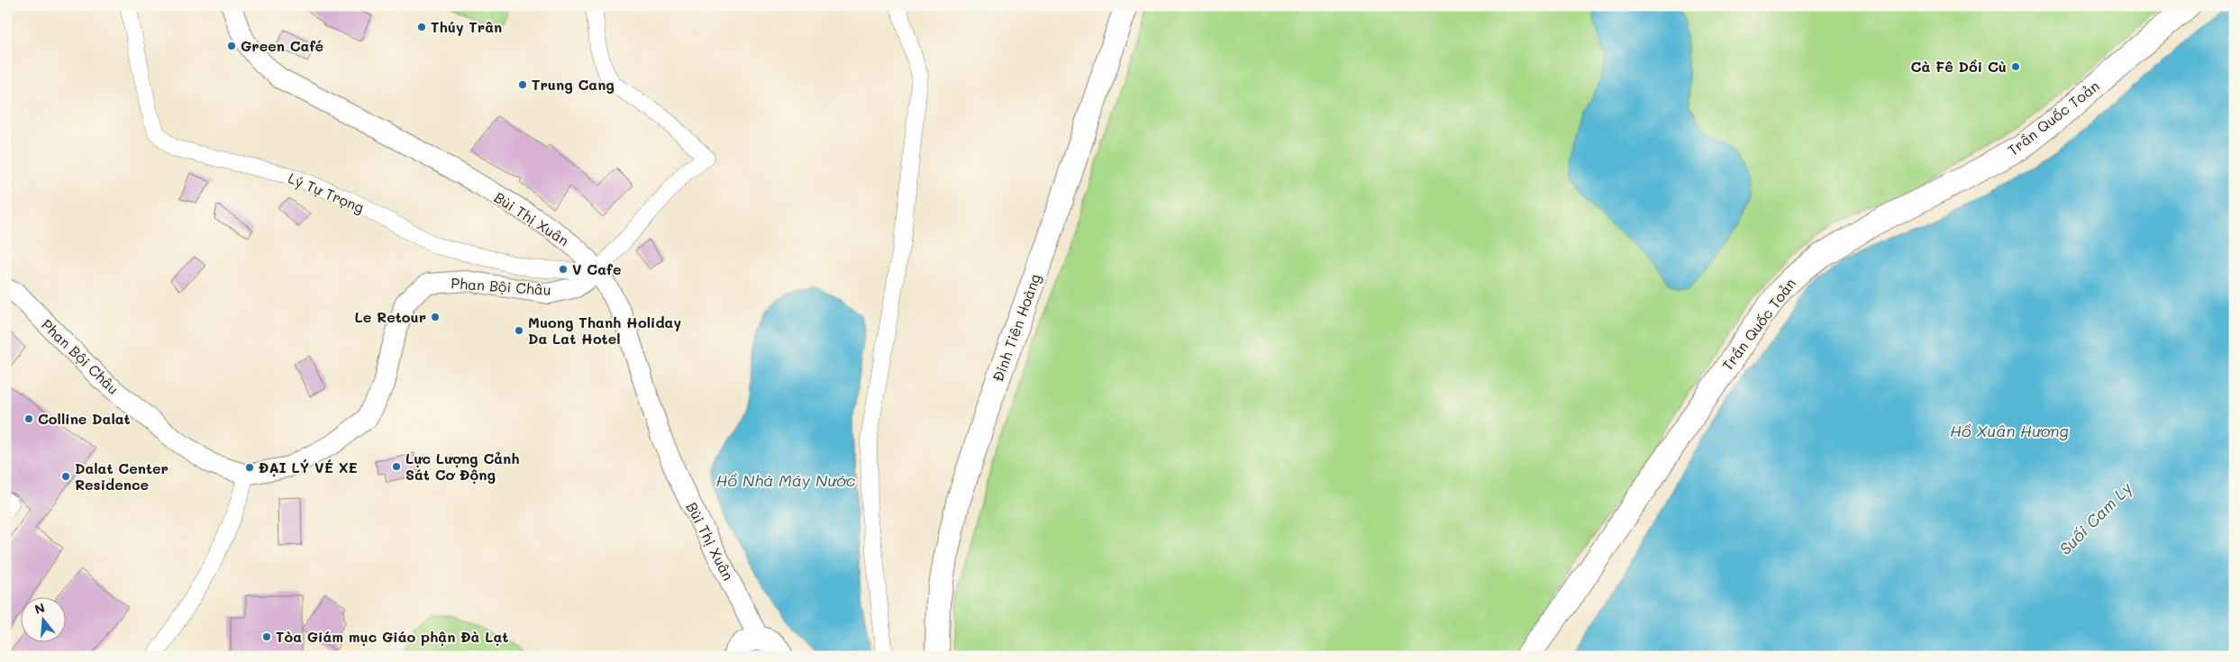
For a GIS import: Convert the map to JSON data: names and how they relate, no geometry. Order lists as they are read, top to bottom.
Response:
{
  "streets": {
    "main road": ["Trần Quốc Toản", "Đinh Tiên Hoàng"],
    "street": ["Lý Tự Trọng", "Bùi Thị Xuân", "Phan Bội Châu"]
  },
  "crossings": [
    ["Lý Tự Trọng", "Bùi Thị Xuân"],
    ["Lý Tự Trọng", "Phan Bội Châu"],
    ["Bùi Thị Xuân", "Phan Bội Châu"]
  ],
  "water": ["Hồ Xuân Hương", "Hồ Nhà Máy Nước", "Suối Cam Ly"],
  "places": [
    "Thúy Trân",
    "Green Café",
    "Cà Fê Dồi Cù",
    "Trung Cang",
    "V Cafe",
    "Le Retour",
    "Muong Thanh Holiday Da Lat Hotel",
    "Colline Dalat",
    "Lực Lượng Cảnh Sát Cơ Động",
    "ĐẠI LÝ VÉ XE",
    "Dalat Center Residence",
    "Tòa Giám mục Giáo phận Đà Lạt"
  ],
  "north": "top"
}
